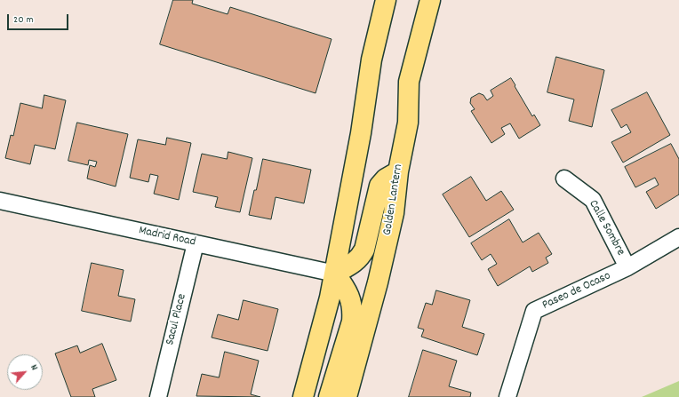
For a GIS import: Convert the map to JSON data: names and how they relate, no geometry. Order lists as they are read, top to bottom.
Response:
{
  "streets": {
    "main road": ["Golden Lantern"],
    "street": [
      "Calle Sombre",
      "Madrid Road",
      "Paseo de Ocaso",
      "Sacul Place"
    ]
  },
  "crossings": [
    ["Calle Sombre", "Paseo de Ocaso"],
    ["Madrid Road", "Sacul Place"]
  ],
  "scale_bar": "20 m",
  "north": "top right"
}
